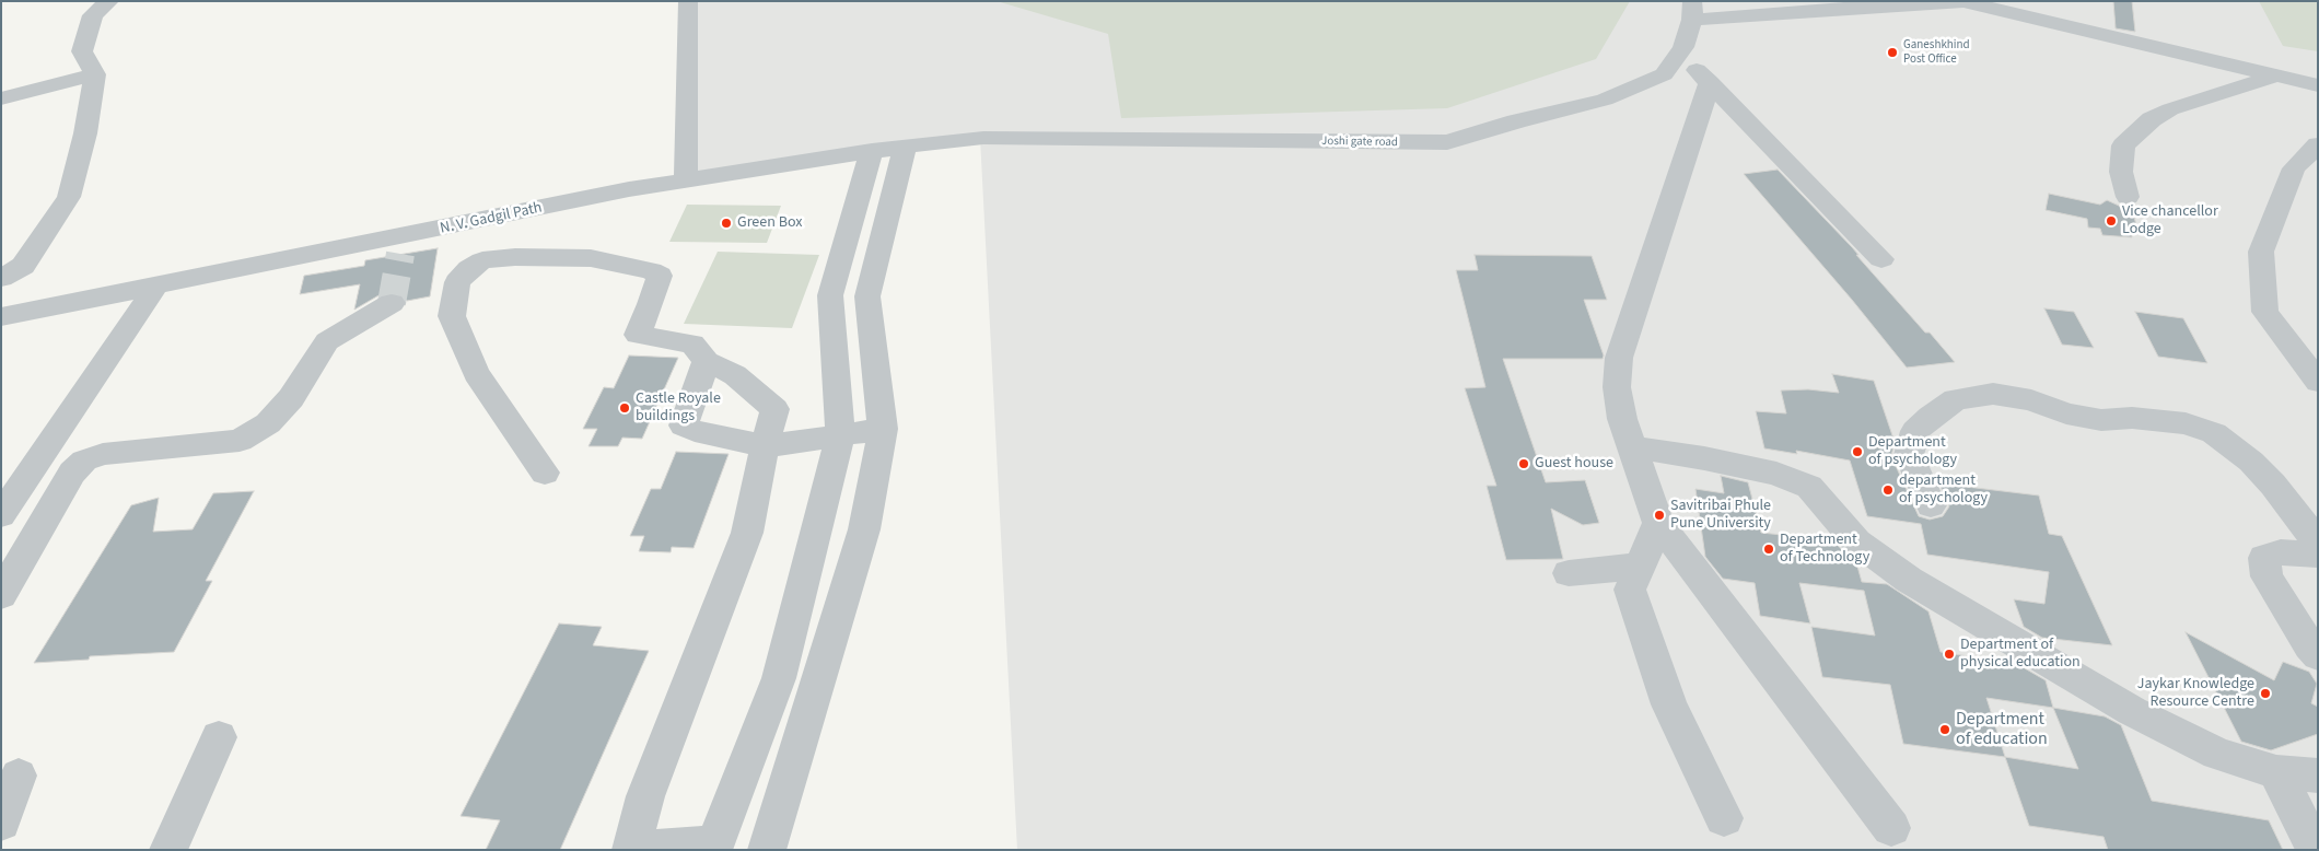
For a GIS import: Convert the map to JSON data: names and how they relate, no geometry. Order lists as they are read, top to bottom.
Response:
{
  "streets": {
    "street": ["Joshi gate road", "N. V. Gadgil Path"]
  },
  "crossings": [
    ["Joshi gate road", "N. V. Gadgil Path"]
  ],
  "places": [
    "Ganeshkhind Post Office",
    "Vice chancellor Lodge",
    "Green Box",
    "Castle Royale buildings",
    "Department of psychology",
    "Guest house",
    "department of psychology",
    "Savitribai Phule Pune University",
    "Department of Technology",
    "Department of physical education",
    "Jaykar Knowledge Resource Centre",
    "Department of education"
  ]
}
